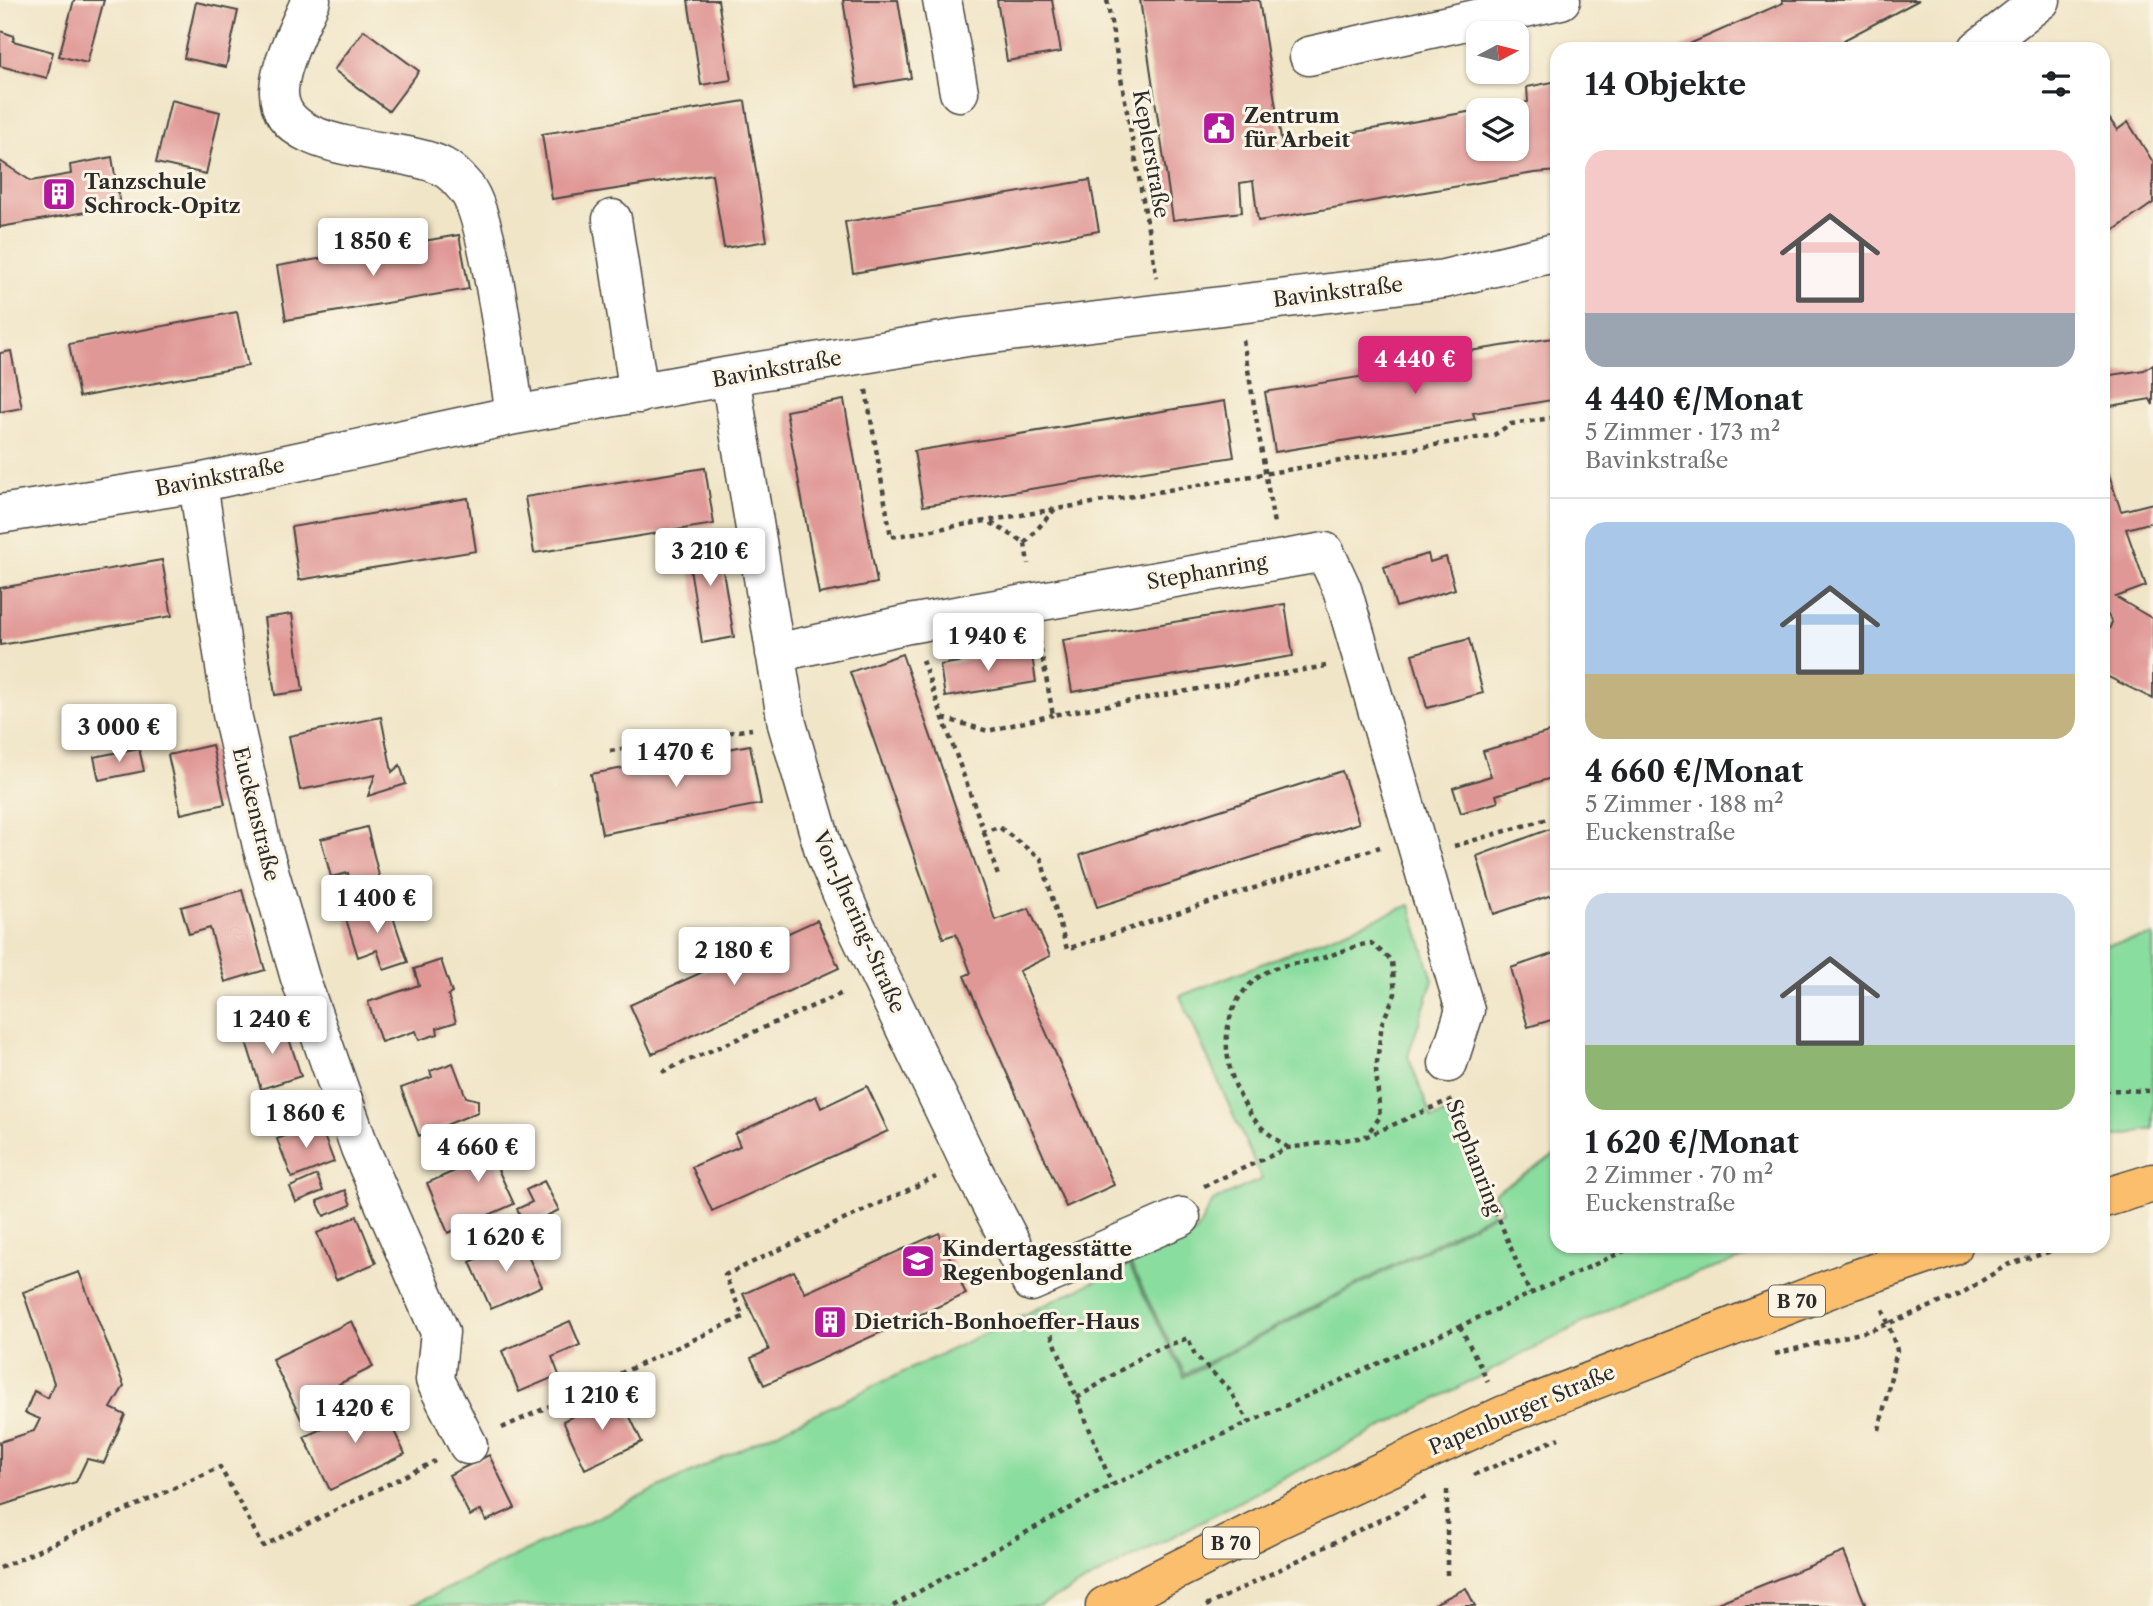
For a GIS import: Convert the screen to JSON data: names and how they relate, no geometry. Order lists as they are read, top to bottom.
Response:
{
  "streets": {
    "main road": ["B 70", "Papenburger Straße"],
    "street": [
      "Bavinkstraße",
      "Stephanring",
      "Euckenstraße",
      "Von-Jhering-Straße"
    ],
    "path": ["Keplerstraße"]
  },
  "crossings": [
    ["Keplerstraße", "Bavinkstraße"],
    ["Bavinkstraße", "Euckenstraße"],
    ["Bavinkstraße", "Von-Jhering-Straße"],
    ["Stephanring", "Von-Jhering-Straße"]
  ],
  "places": {
    "public building": ["Zentrum für Arbeit"],
    "building": ["Tanzschule Schrock-Opitz", "Dietrich-Bonhoeffer-Haus"],
    "school or university": ["Kindertagesstätte Regenbogenland"]
  },
  "north": "right",
  "page": {
    "heading": "14 Objekte",
    "list": [
      {
        "name": "4 440 €/Monat",
        "note": "5 Zimmer · 173 m² · Bavinkstraße"
      },
      {
        "name": "4 660 €/Monat",
        "note": "5 Zimmer · 188 m² · Euckenstraße"
      },
      {
        "name": "1 620 €/Monat",
        "note": "2 Zimmer · 70 m² · Euckenstraße"
      }
    ],
    "price": [
      "1 850 €",
      "4 440 €",
      "3 210 €",
      "1 940 €",
      "3 000 €",
      "1 470 €",
      "1 400 €",
      "2 180 €",
      "1 240 €",
      "1 860 €",
      "4 660 €",
      "1 620 €",
      "1 210 €",
      "1 420 €"
    ]
  }
}
